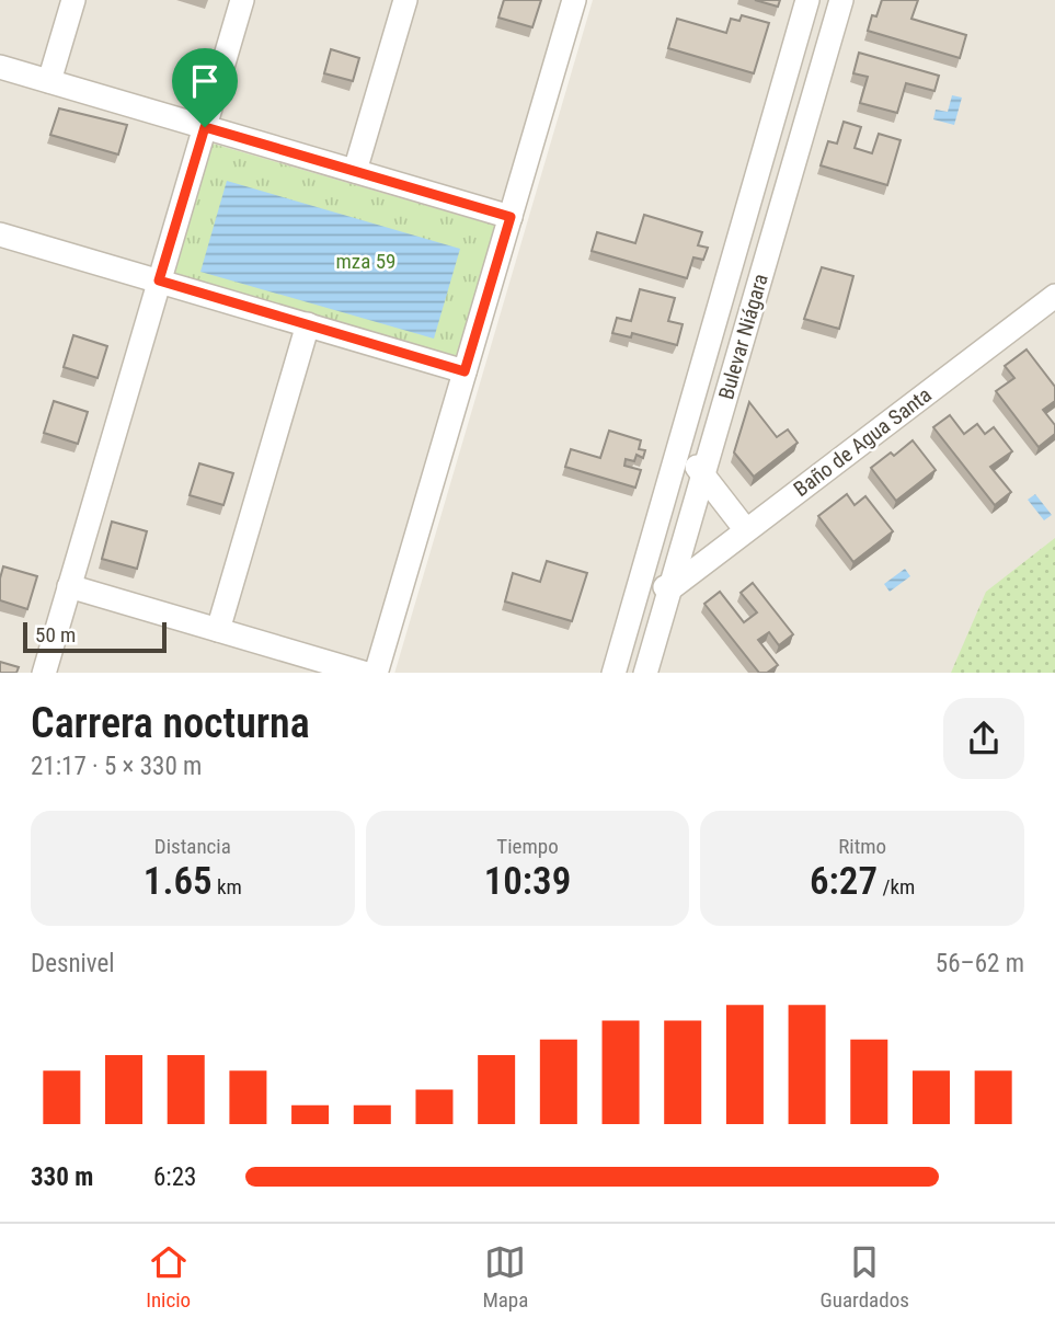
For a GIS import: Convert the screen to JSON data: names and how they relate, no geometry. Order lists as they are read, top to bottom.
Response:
{
  "streets": {
    "street": ["Bulevar Niágara", "Baño de Agua Santa"]
  },
  "crossings": [
    ["Bulevar Niágara", "Baño de Agua Santa"]
  ],
  "parks": ["mza 59"],
  "scale_bar": "50 m",
  "page": {
    "scale": "50 m",
    "heading": ["Carrera nocturna", "21:17 · 5 × 330 m"],
    "stats": [
      ["Distancia", "1.65 km"],
      ["Tiempo", "10:39"],
      ["Ritmo", "6:27 /km"]
    ],
    "chart": ["Desnivel", "56–62 m"],
    "list": [
      {
        "name": "330 m",
        "note": "6:23"
      }
    ],
    "tabs": ["Inicio", "Mapa", "Guardados"]
  }
}
